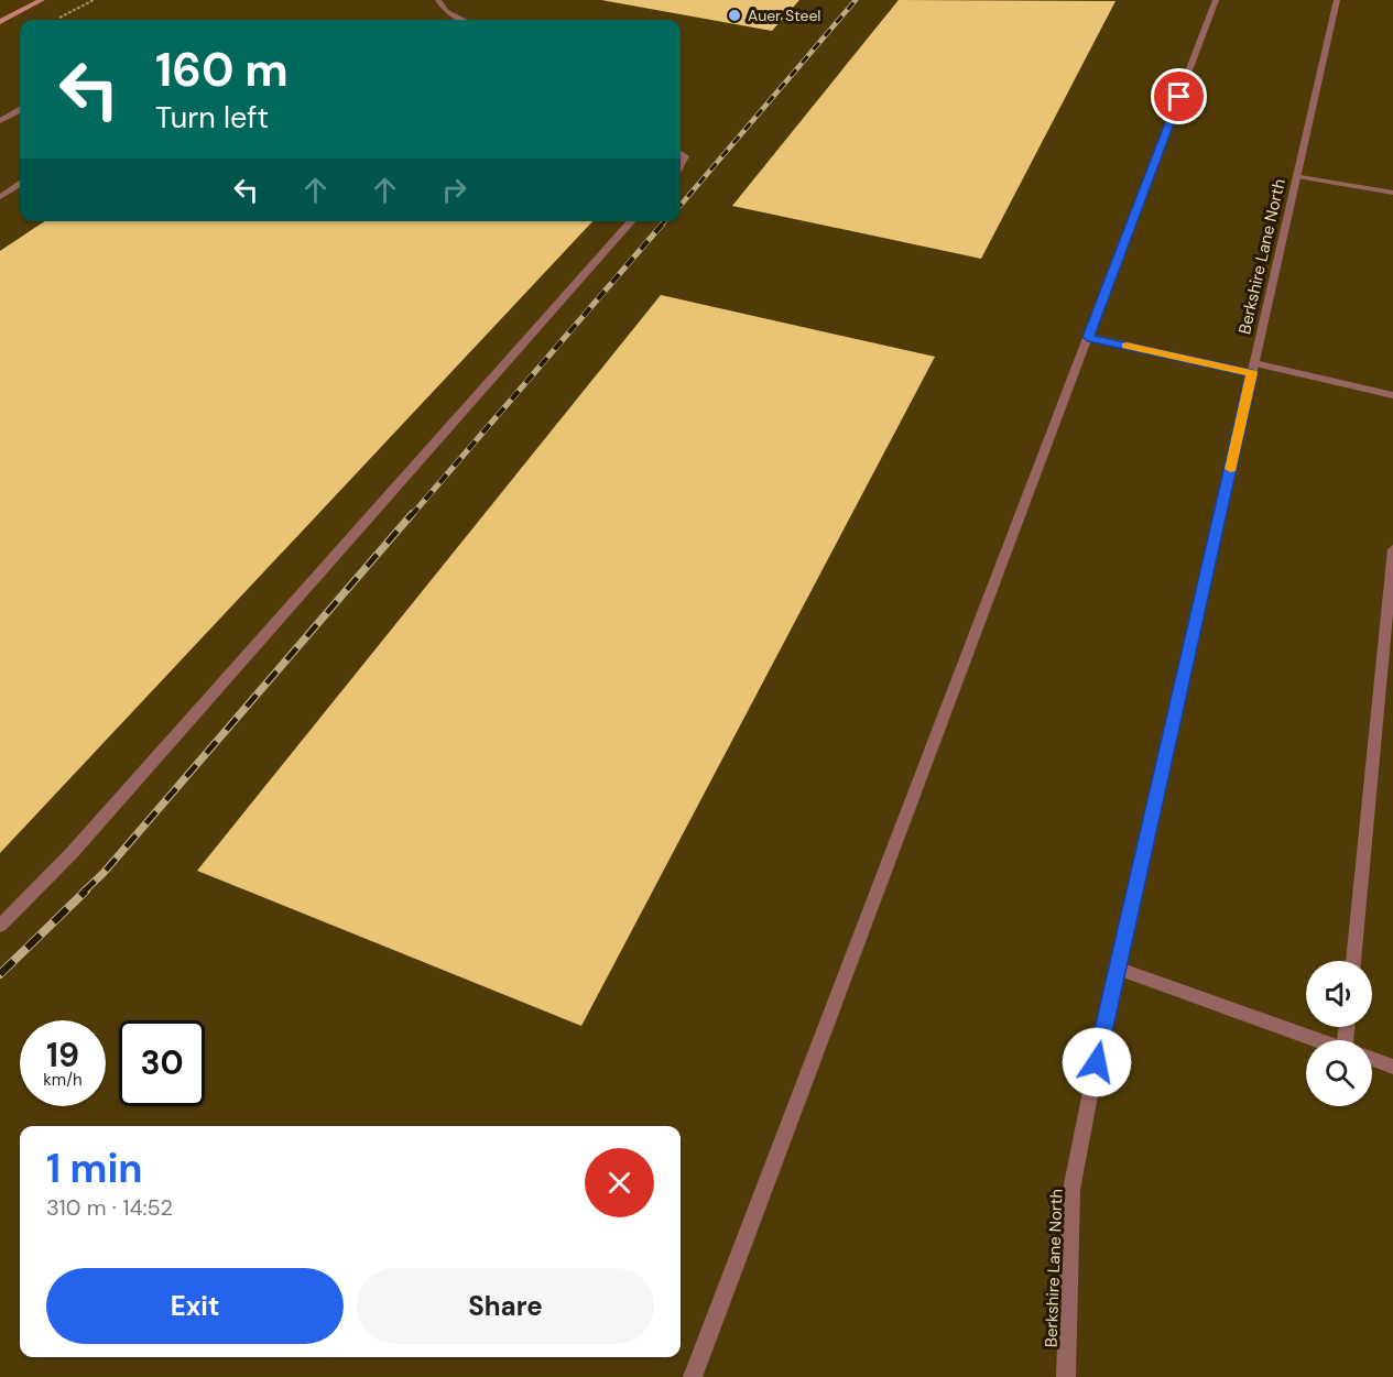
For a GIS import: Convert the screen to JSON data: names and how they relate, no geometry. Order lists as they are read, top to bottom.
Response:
{
  "streets": {
    "street": ["Berkshire Lane North"]
  },
  "places": ["Auer Steel"],
  "page": {
    "turn": ["160 m", "Turn left"],
    "speed": "19 km/h",
    "limit": "30",
    "heading": ["1 min", "310 m · 14:52"],
    "buttons": ["Exit", "Share"]
  }
}
